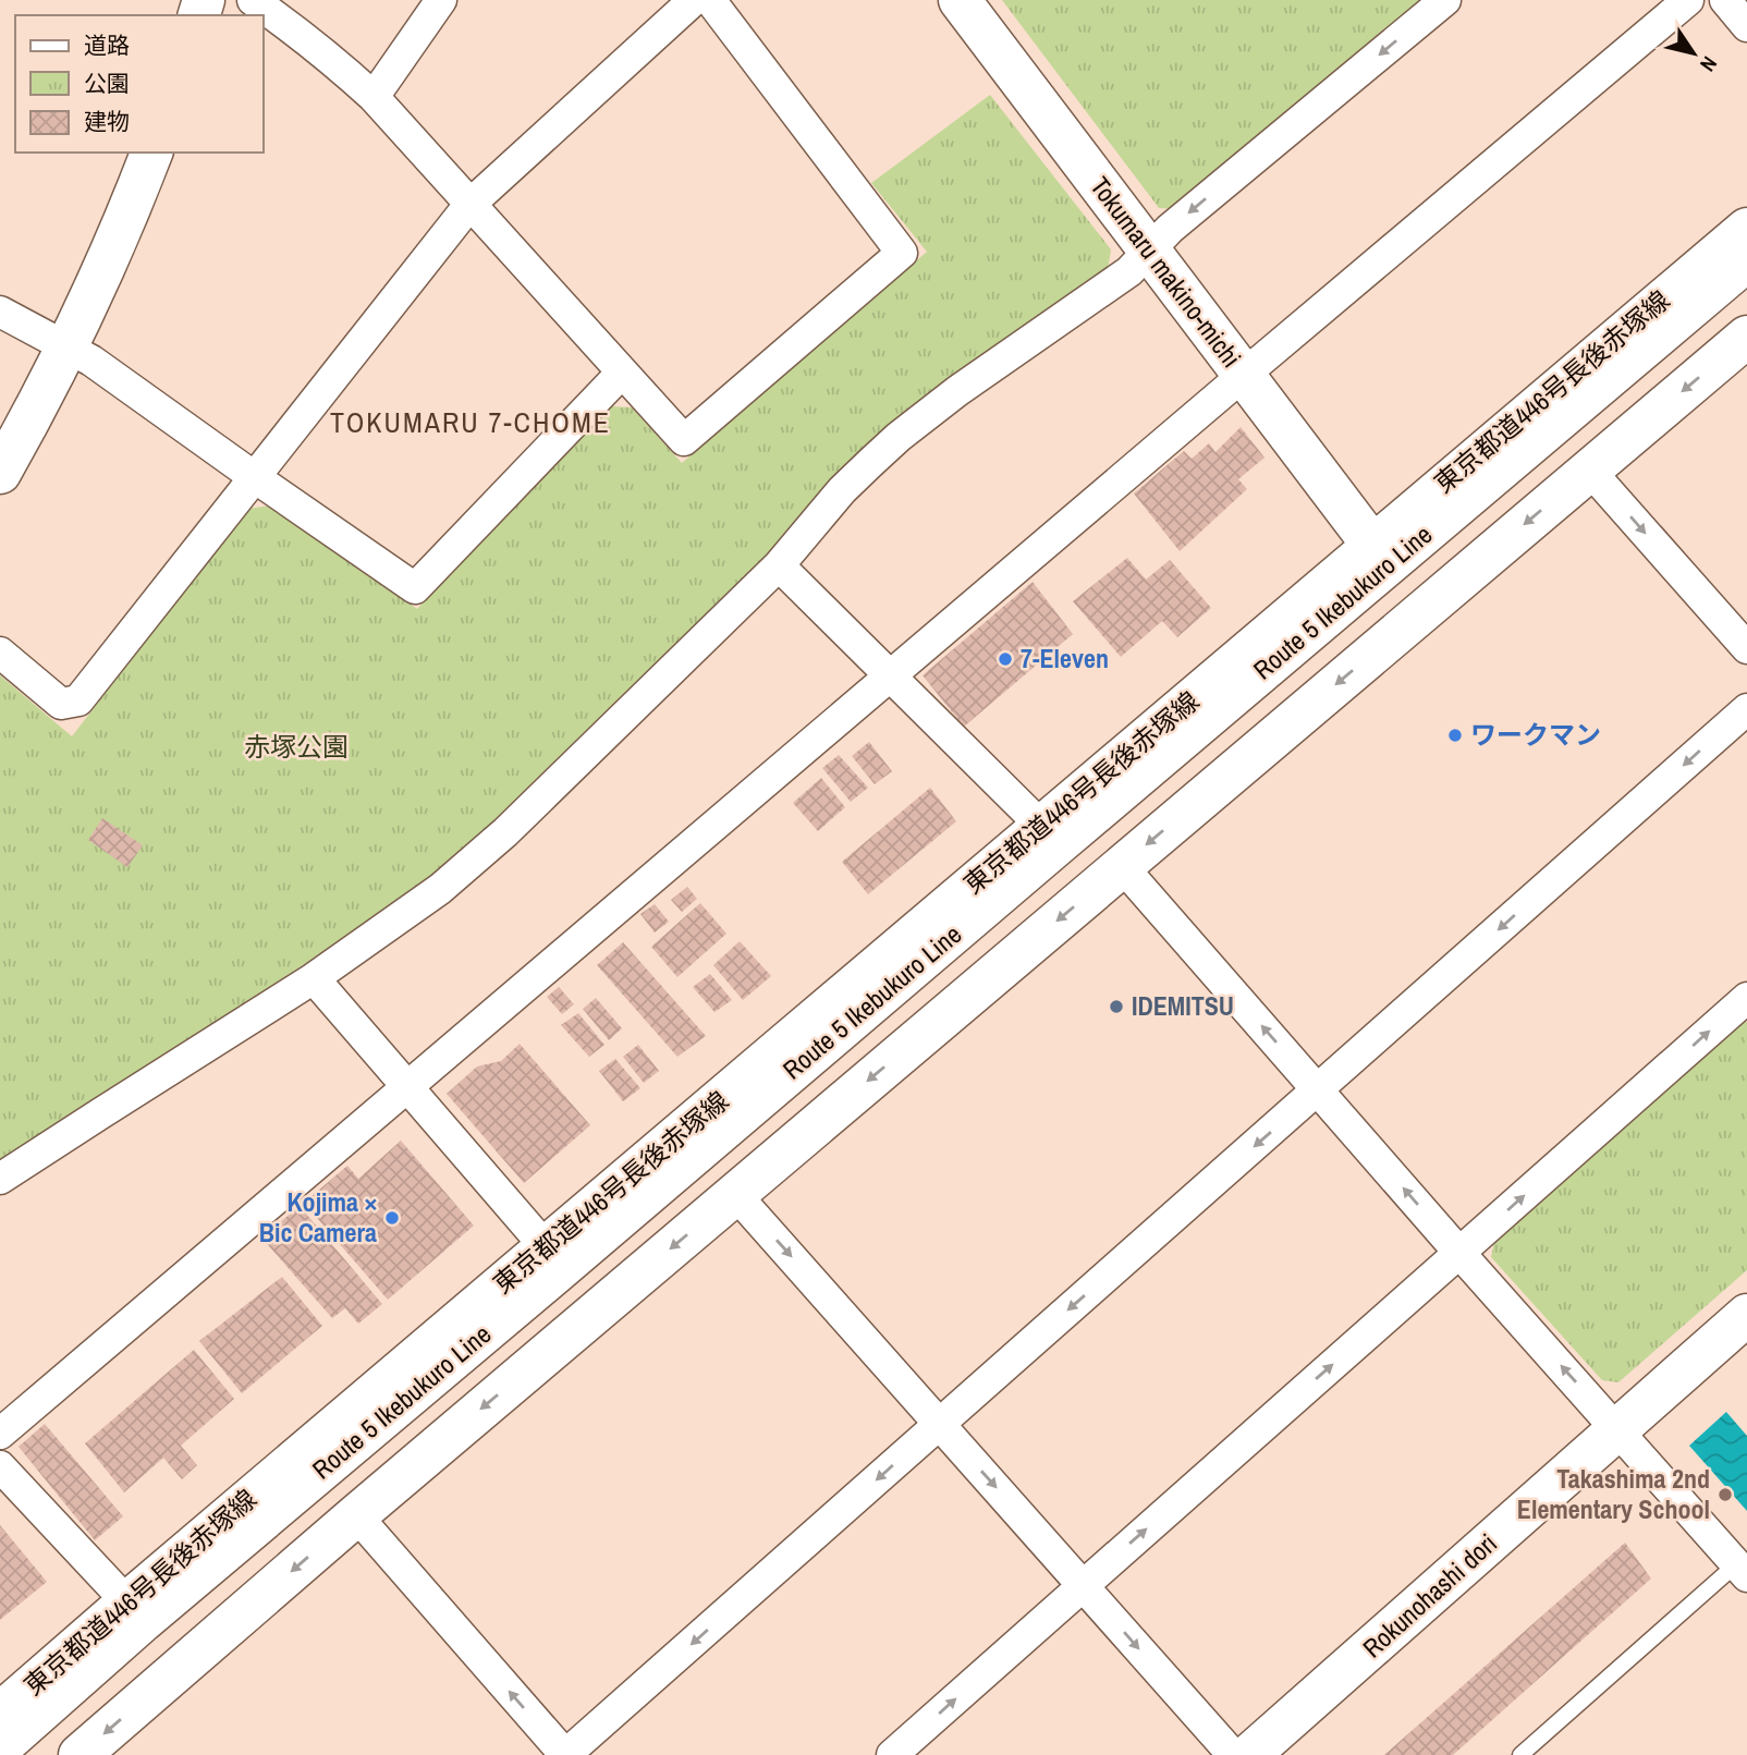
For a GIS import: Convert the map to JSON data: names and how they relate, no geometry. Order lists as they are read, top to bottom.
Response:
{
  "streets": {
    "main road": [
      "Tokumaru makino-michi",
      "東京都道446号長後赤塚線",
      "Route 5 Ikebukuro Line",
      "Rokunohashi dori"
    ]
  },
  "crossings": [
    ["Tokumaru makino-michi", "東京都道446号長後赤塚線"]
  ],
  "districts": ["TOKUMARU 7-CHOME"],
  "parks": ["赤塚公園"],
  "places": [
    "7-Eleven",
    "ワークマン",
    "IDEMITSU",
    "Kojima × Bic Camera",
    "Takashima 2nd Elementary School"
  ],
  "legend": ["道路", "公園", "建物"],
  "north": "bottom right"
}
